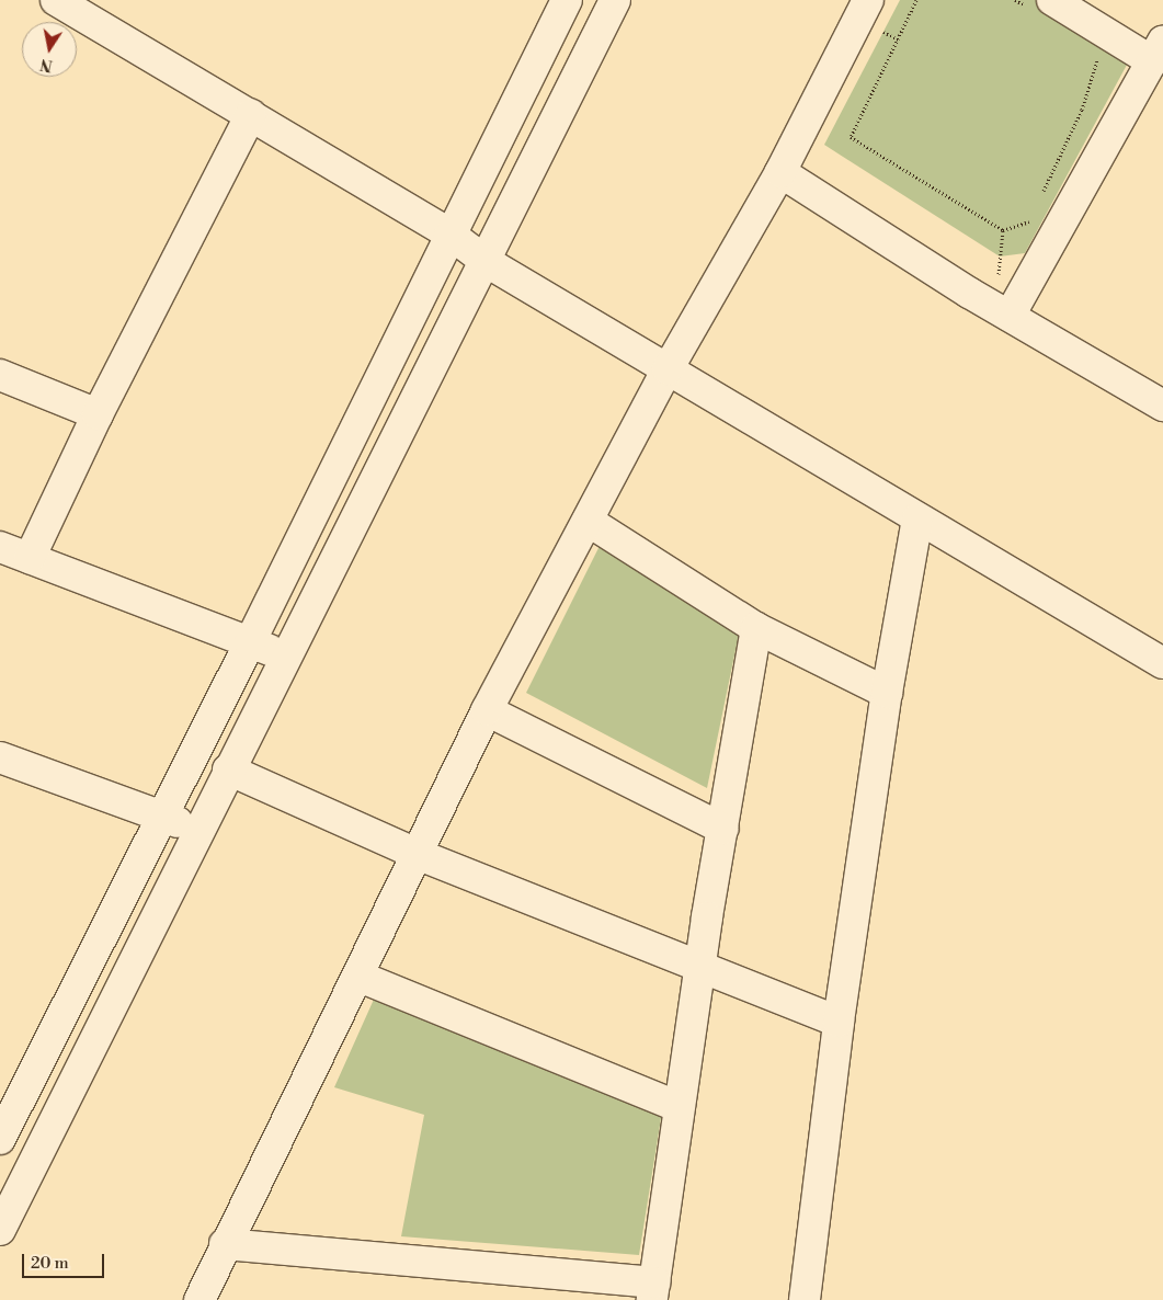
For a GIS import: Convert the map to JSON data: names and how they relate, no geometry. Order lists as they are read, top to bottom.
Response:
{
  "scale_bar": "20 m",
  "north": "bottom"
}
